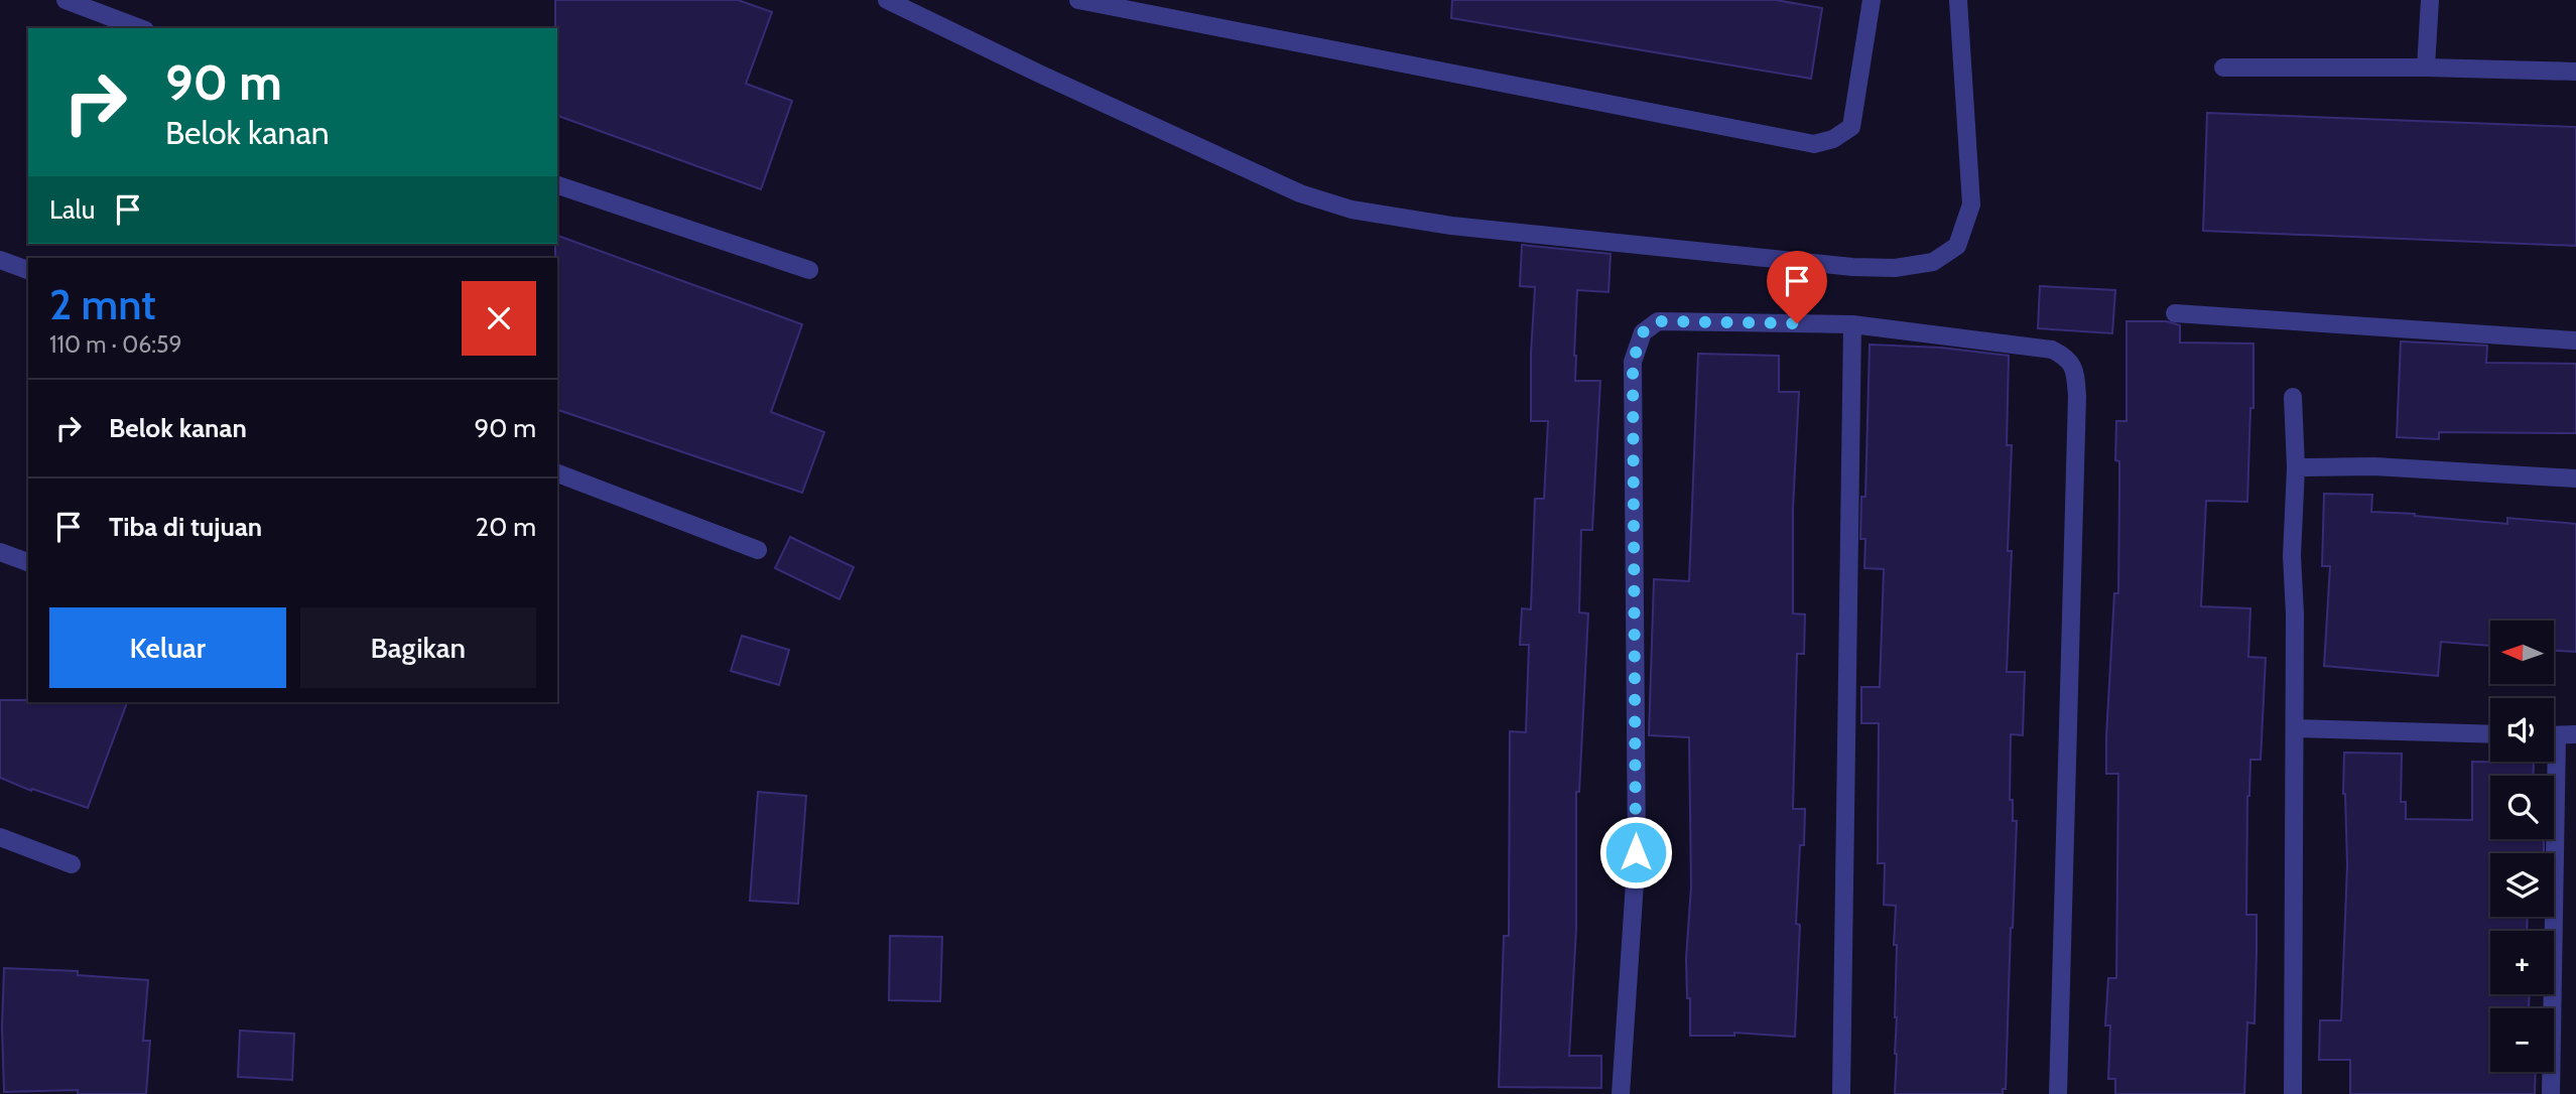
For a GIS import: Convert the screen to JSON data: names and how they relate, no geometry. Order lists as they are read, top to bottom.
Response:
{
  "north": "left",
  "page": {
    "turn": ["90 m", "Belok kanan"],
    "then": "Lalu",
    "heading": ["2 mnt", "110 m · 06:59"],
    "list": [
      {
        "name": "Belok kanan",
        "value": "90 m"
      },
      {
        "name": "Tiba di tujuan",
        "value": "20 m"
      }
    ],
    "buttons": ["Keluar", "Bagikan"],
    "map_buttons": ["+", "−"]
  }
}
